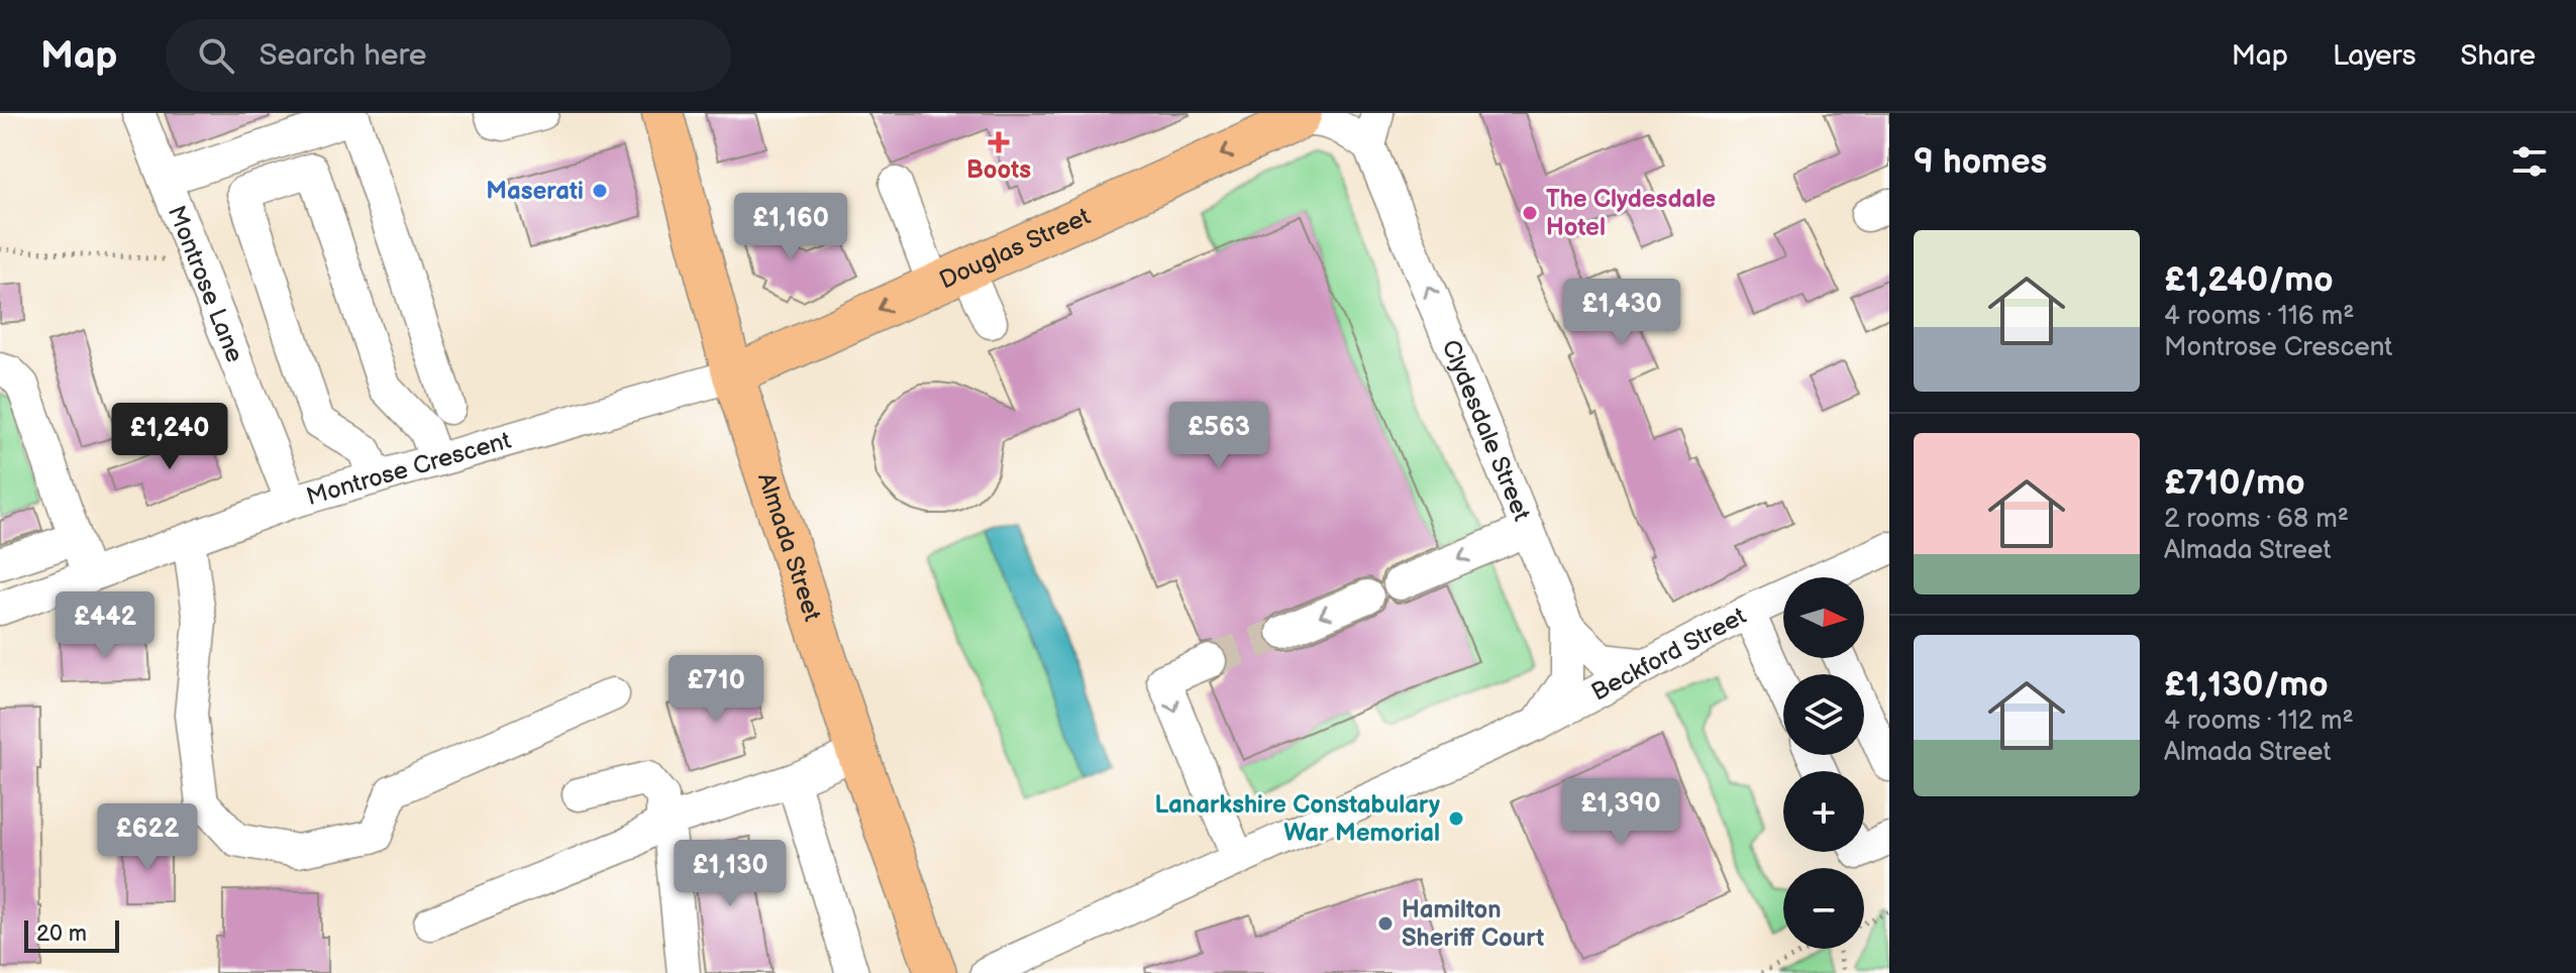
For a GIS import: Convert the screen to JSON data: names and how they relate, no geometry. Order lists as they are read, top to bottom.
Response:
{
  "streets": {
    "main road": ["Douglas Street", "Almada Street"],
    "street": [
      "Montrose Lane",
      "Clydesdale Street",
      "Montrose Crescent",
      "Beckford Street"
    ]
  },
  "crossings": [
    ["Douglas Street", "Montrose Crescent"],
    ["Douglas Street", "Almada Street"],
    ["Montrose Lane", "Montrose Crescent"],
    ["Clydesdale Street", "Beckford Street"],
    ["Montrose Crescent", "Almada Street"]
  ],
  "one_way": ["Douglas Street", "Clydesdale Street"],
  "places": {
    "health": ["Boots"],
    "other": [
      "Maserati",
      "The Clydesdale Hotel",
      "Lanarkshire Constabulary War Memorial",
      "Hamilton Sheriff Court"
    ]
  },
  "scale_bar": "20 m",
  "north": "right",
  "page": {
    "header": "Map",
    "search": "Search here",
    "nav": ["Map", "Layers", "Share"],
    "heading": "9 homes",
    "price": [
      "£1,160",
      "£1,430",
      "£563",
      "£1,240",
      "£442",
      "£710",
      "£1,390",
      "£622",
      "£1,130"
    ],
    "list": [
      {
        "name": "£1,240/mo",
        "note": "4 rooms · 116 m² · Montrose Crescent"
      },
      {
        "name": "£710/mo",
        "note": "2 rooms · 68 m² · Almada Street"
      },
      {
        "name": "£1,130/mo",
        "note": "4 rooms · 112 m² · Almada Street"
      }
    ],
    "map_buttons": ["+", "−"],
    "scale": "20 m"
  }
}
